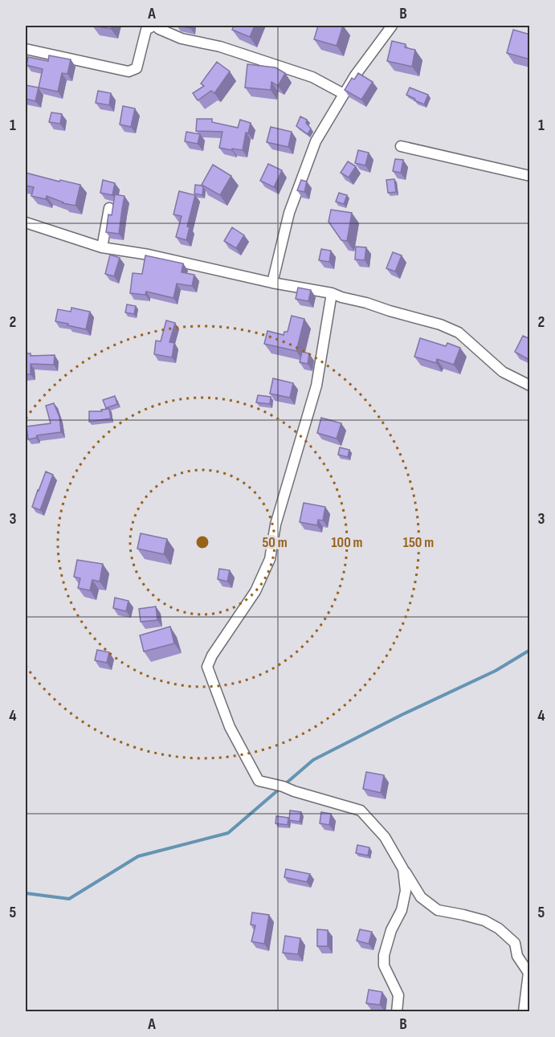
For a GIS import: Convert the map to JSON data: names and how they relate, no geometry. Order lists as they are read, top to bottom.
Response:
{
  "grid": {
    "columns": ["A", "B"],
    "rows": [
      "1",
      "2",
      "3",
      "4",
      "5"
    ]
  },
  "rings": ["50 m", "100 m", "150 m"]
}
